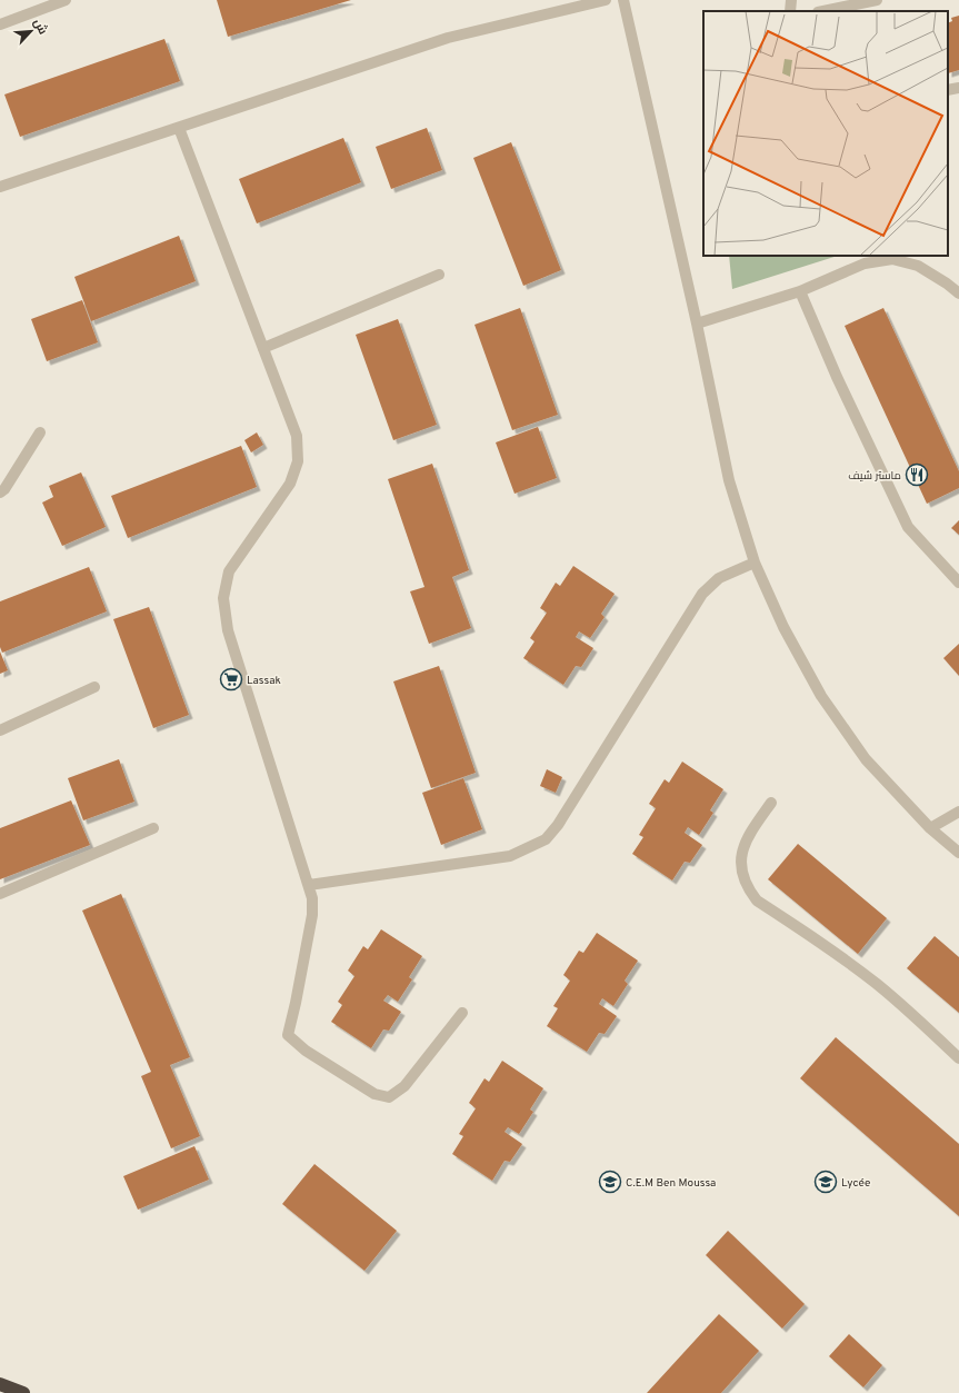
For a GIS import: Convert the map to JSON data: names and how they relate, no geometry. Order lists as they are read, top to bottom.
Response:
{
  "places": {
    "restaurant": ["ماستر شيف"],
    "supermarket": ["Lassak"],
    "school or university": ["C.E.M Ben Moussa", "Lycée"]
  },
  "north": "top right"
}
